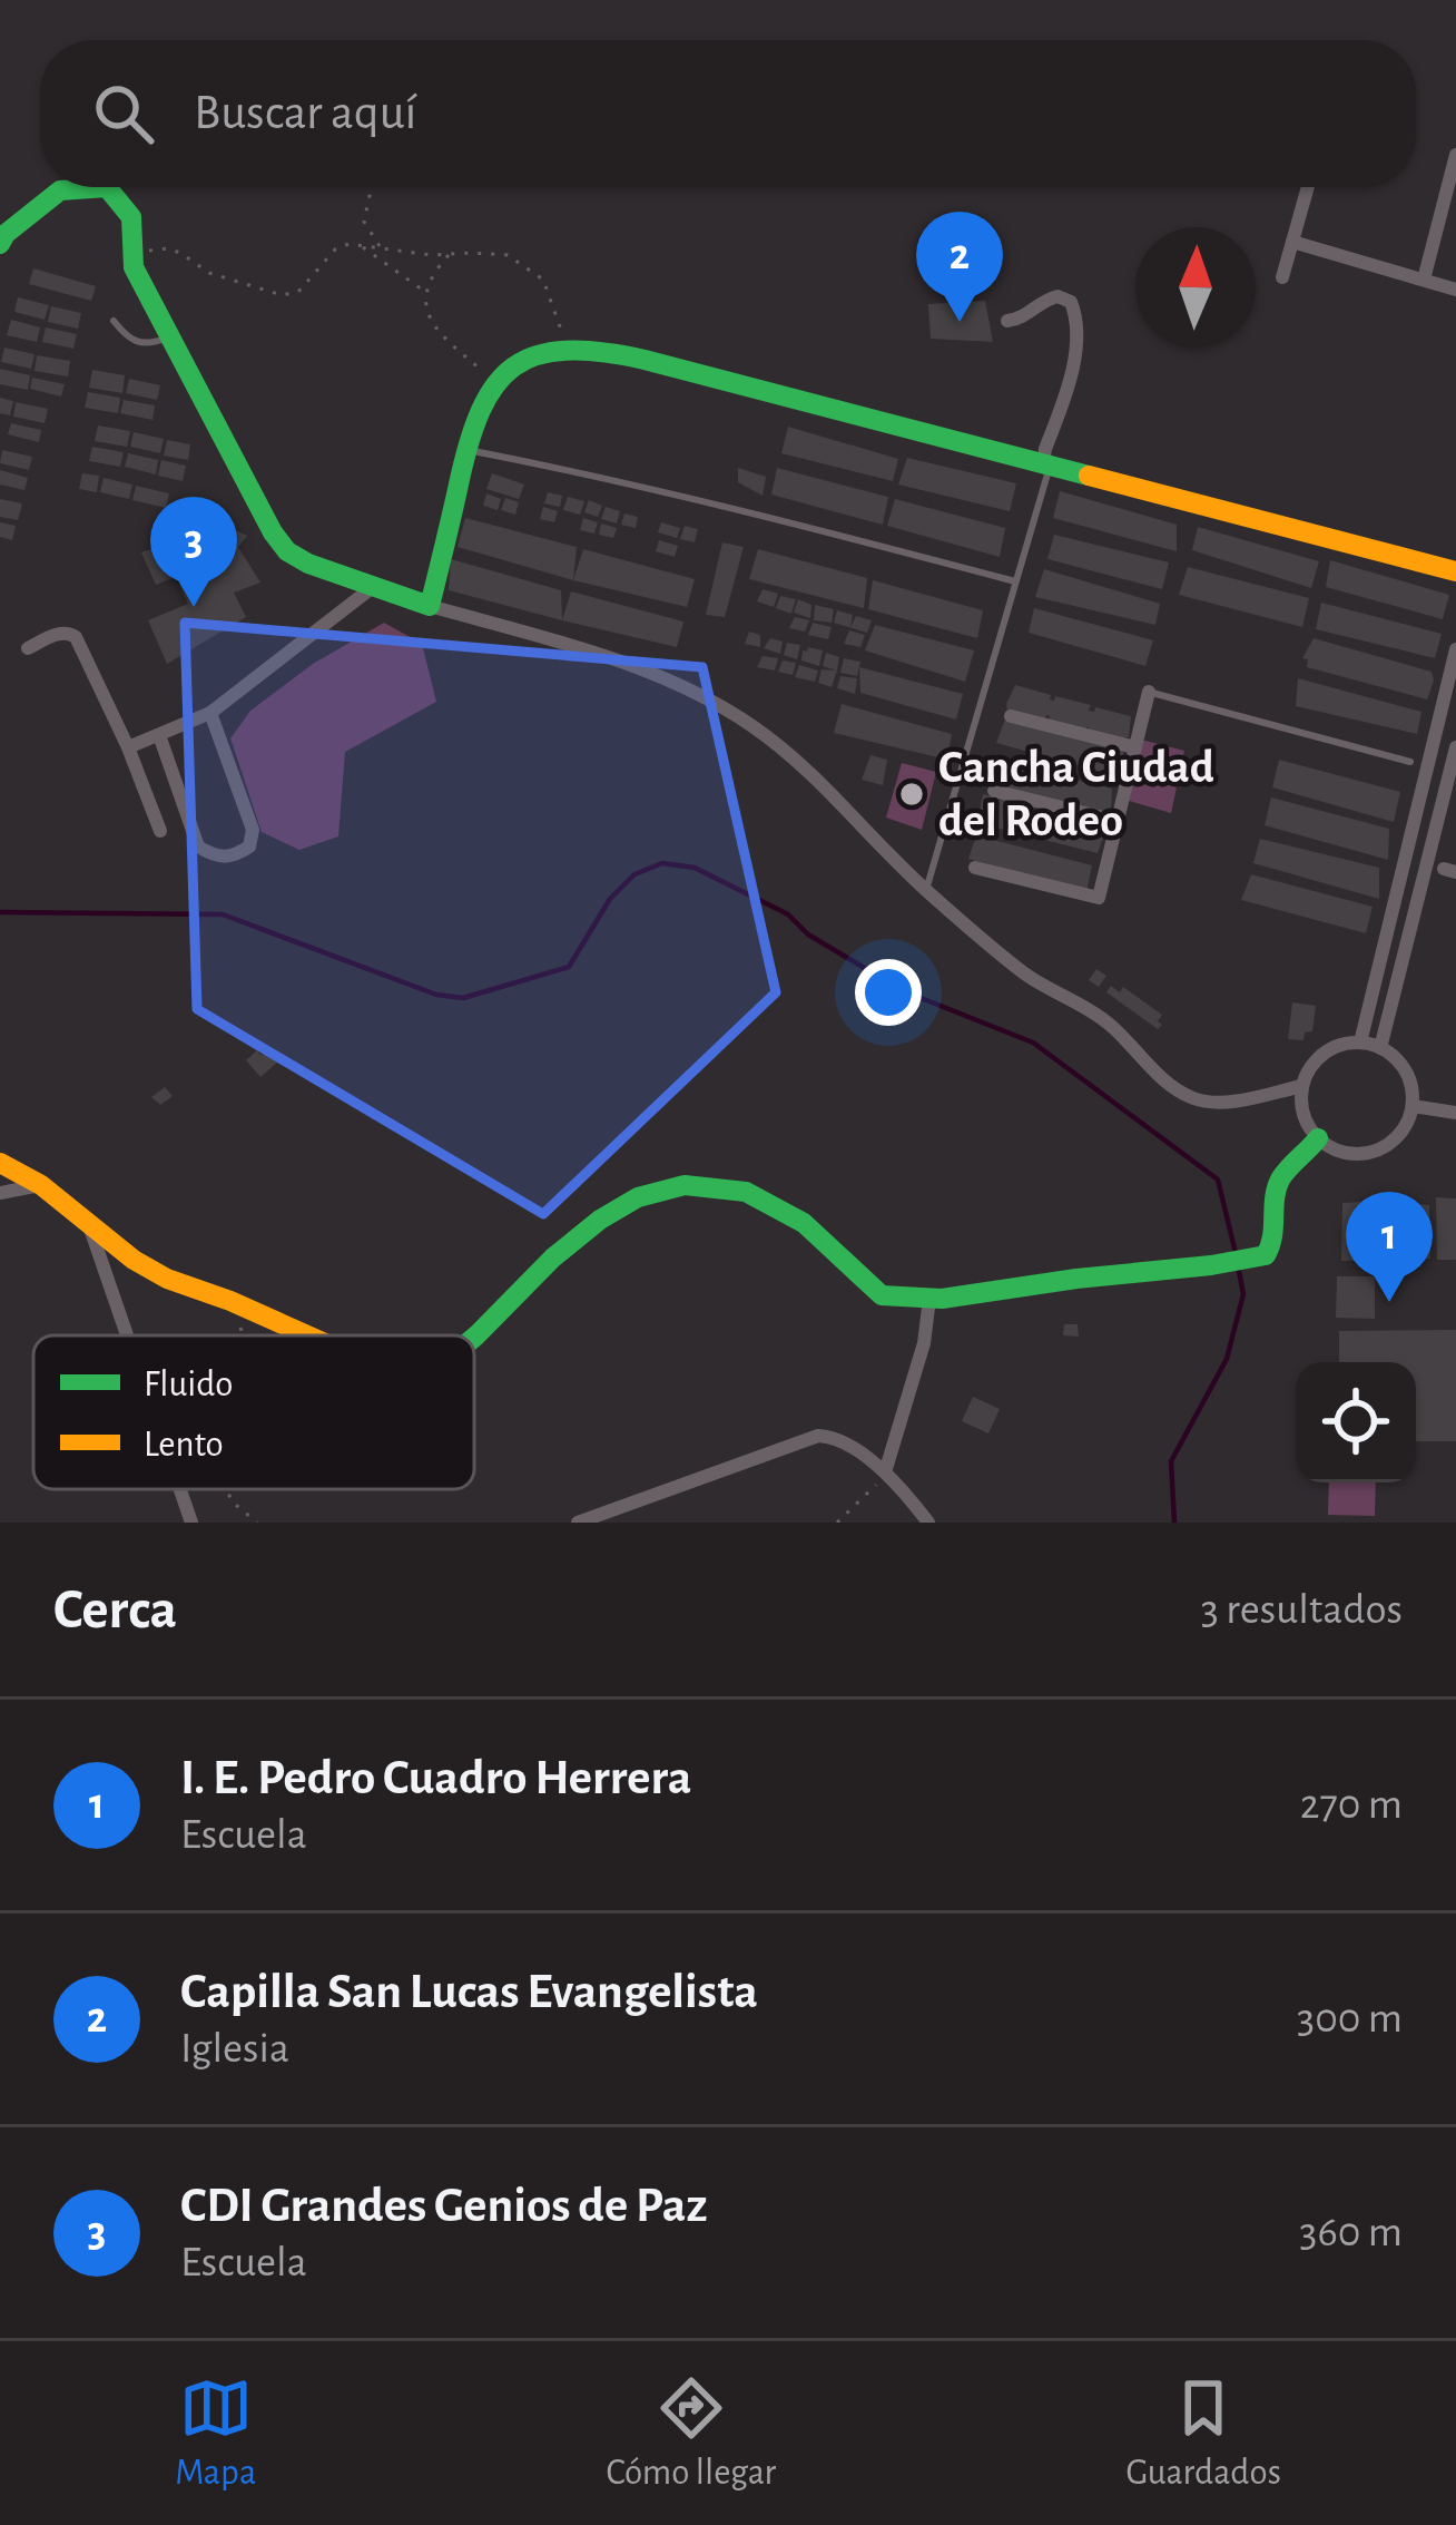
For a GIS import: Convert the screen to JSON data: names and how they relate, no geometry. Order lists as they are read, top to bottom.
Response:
{
  "places": ["Cancha Ciudad del Rodeo"],
  "legend": ["Fluido", "Lento"],
  "north": "top",
  "page": {
    "search": "Buscar aquí",
    "pins": ["2", "3", "1"],
    "heading": ["Cerca", "3 resultados"],
    "list": [
      {
        "mark": "1",
        "name": "I. E. Pedro Cuadro Herrera",
        "note": "Escuela",
        "value": "270 m"
      },
      {
        "mark": "2",
        "name": "Capilla San Lucas Evangelista",
        "note": "Iglesia",
        "value": "300 m"
      },
      {
        "mark": "3",
        "name": "CDI Grandes Genios de Paz",
        "note": "Escuela",
        "value": "360 m"
      }
    ],
    "nav": ["Mapa", "Cómo llegar", "Guardados"]
  }
}
